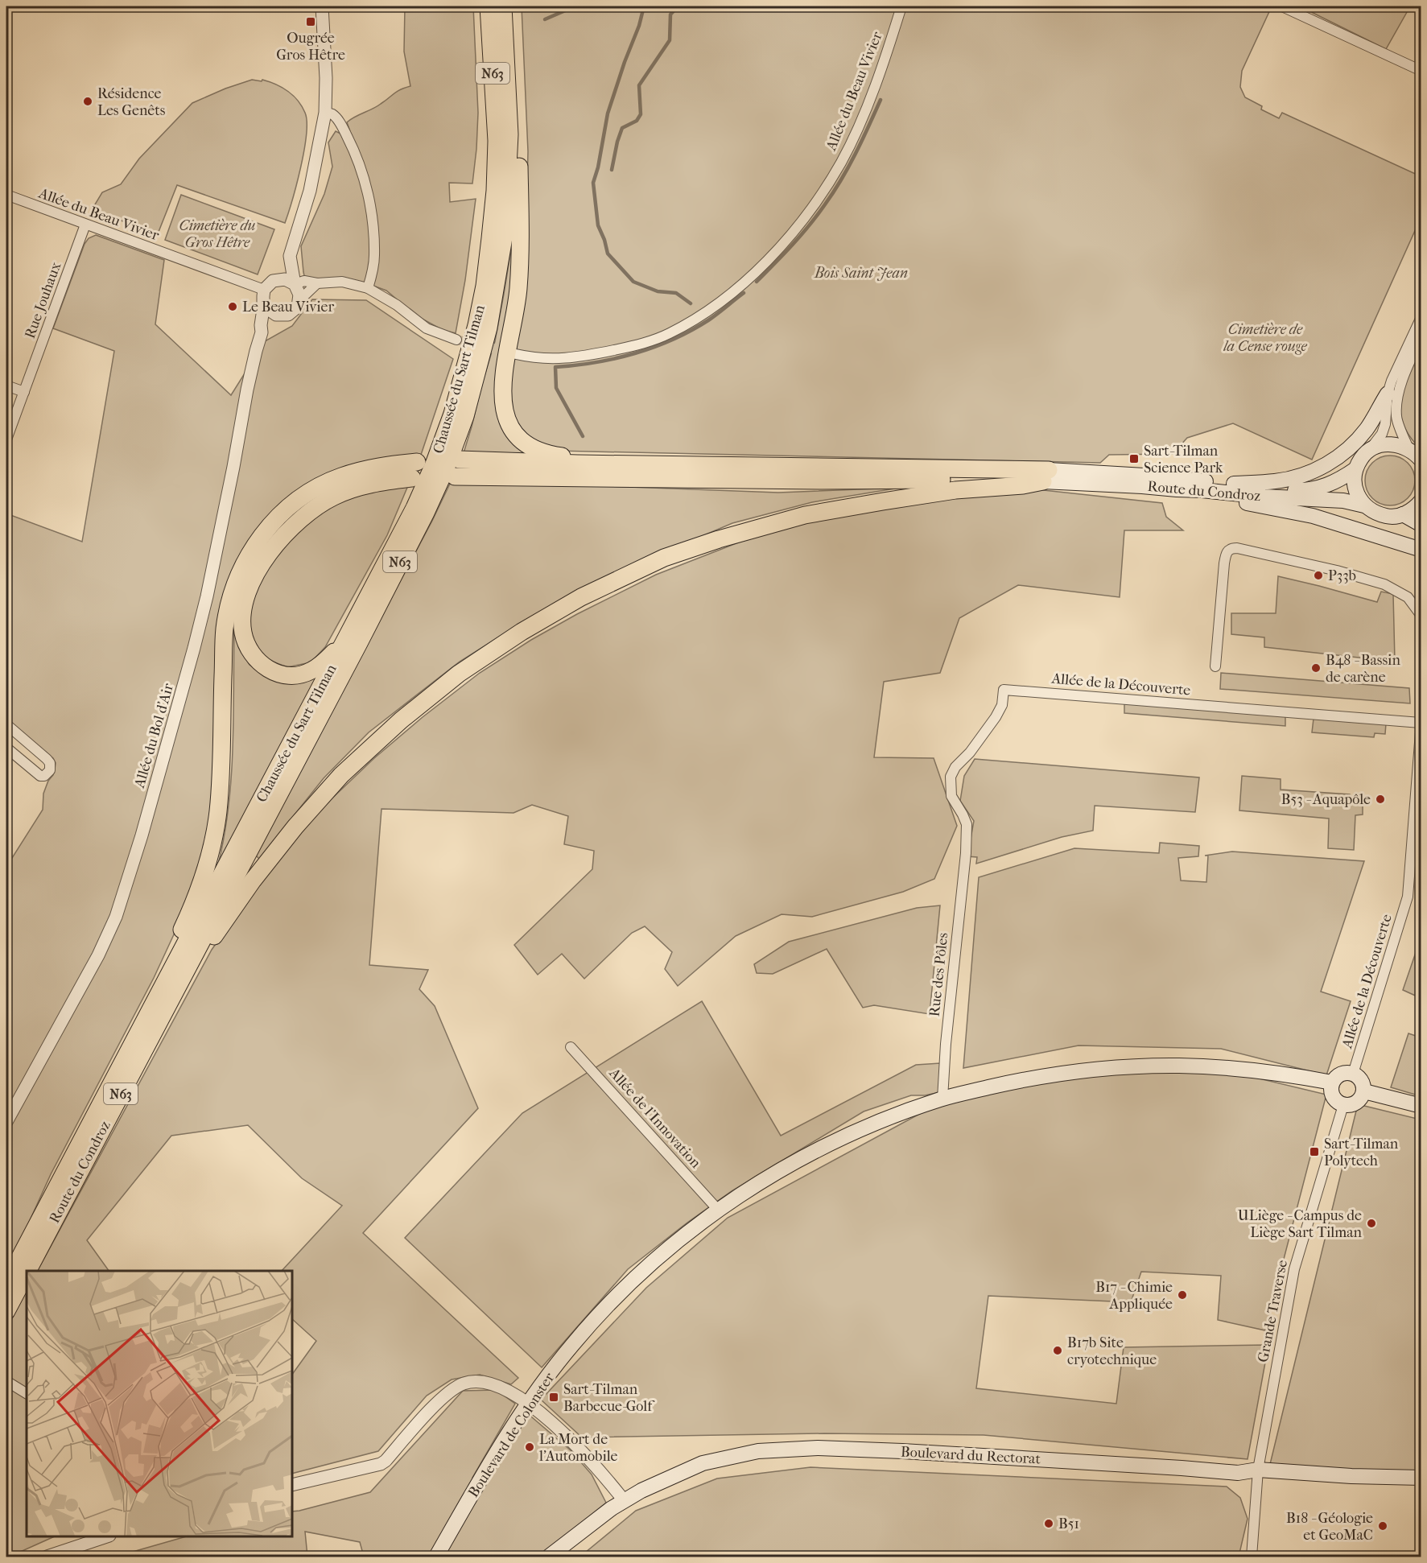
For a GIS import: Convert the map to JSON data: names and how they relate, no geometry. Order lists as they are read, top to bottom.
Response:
{
  "streets": {
    "highway": ["N63", "Chaussée du Sart Tilman", "Route du Condroz"],
    "main road": ["Boulevard de Colonster", "Boulevard du Rectorat"],
    "street": [
      "Allée du Beau Vivier",
      "Rue Jouhaux",
      "Allée de la Découverte",
      "Allée du Bol d'Air",
      "Rue des Pôles",
      "Allée de l'Innovation",
      "Grande Traverse"
    ]
  },
  "crossings": [
    ["Allée du Beau Vivier", "Rue Jouhaux"],
    ["Allée du Beau Vivier", "Allée du Bol d'Air"],
    ["Chaussée du Sart Tilman", "Route du Condroz"],
    ["Allée de la Découverte", "Rue des Pôles"],
    ["Allée de la Découverte", "Grande Traverse"],
    ["Allée de la Découverte", "Boulevard de Colonster"],
    ["Rue des Pôles", "Boulevard de Colonster"],
    ["Allée de l'Innovation", "Boulevard de Colonster"],
    ["Grande Traverse", "Boulevard de Colonster"],
    ["Grande Traverse", "Boulevard du Rectorat"]
  ],
  "parks": ["Cimetière du Gros Hêtre", "Bois Saint Jean", "Cimetière de la Cense rouge"],
  "places": {
    "transit": [
      "Ougrée Gros Hêtre",
      "Sart-Tilman Science Park",
      "Sart-Tilman Polytech",
      "Sart-Tilman Barbecue-Golf"
    ],
    "other": [
      "Résidence Les Genêts",
      "Le Beau Vivier",
      "P33b",
      "B48 - Bassin de carène",
      "B53 - Aquapôle",
      "ULiège - Campus de Liège Sart Tilman",
      "B17 - Chimie Appliquée",
      "B17b Site cryotechnique",
      "La Mort de l'Automobile",
      "B51",
      "B18 - Géologie et GeoMaC"
    ]
  }
}
